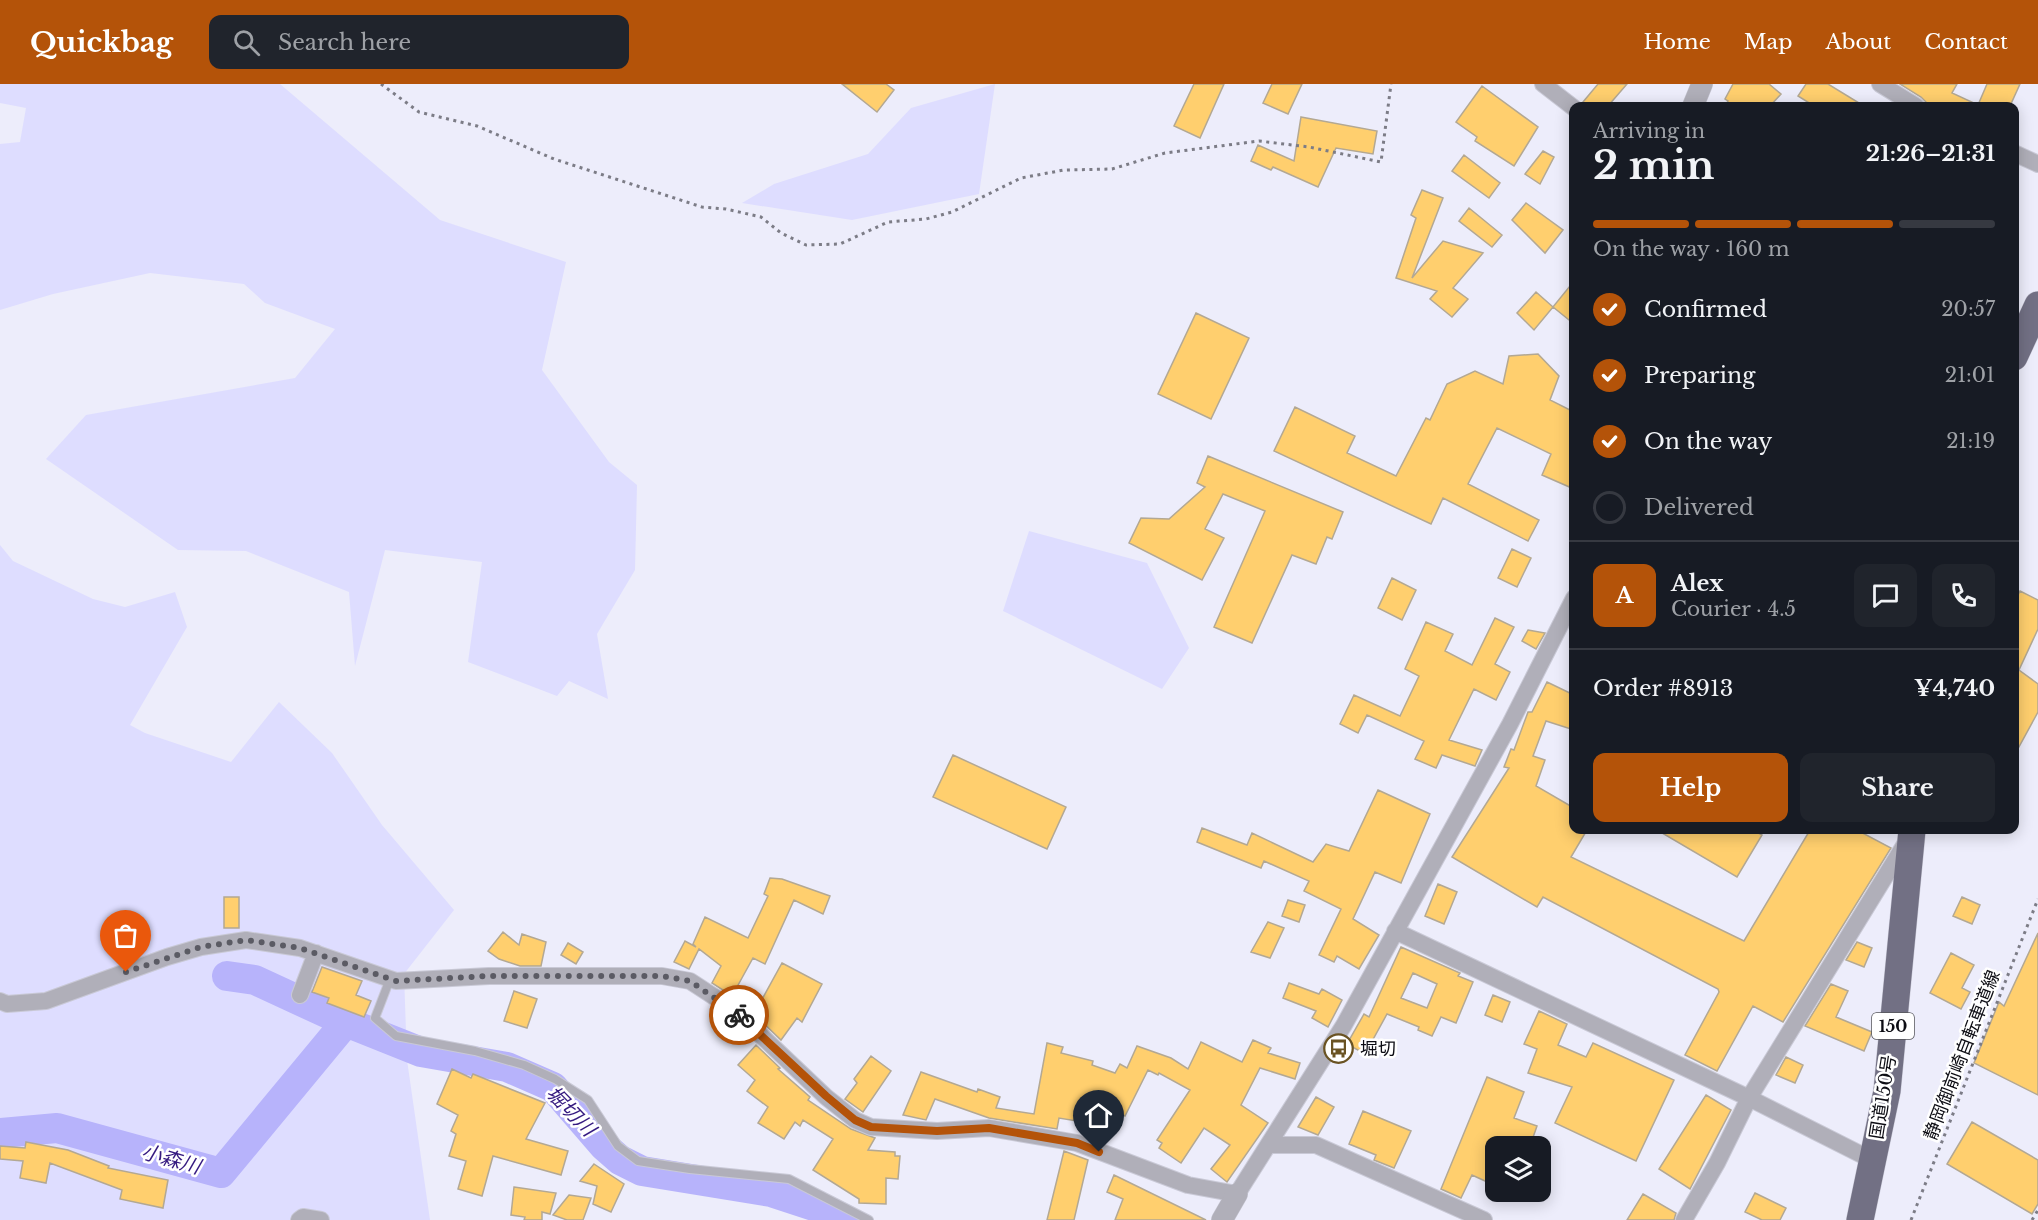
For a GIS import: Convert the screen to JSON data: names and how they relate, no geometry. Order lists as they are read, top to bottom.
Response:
{
  "streets": {
    "highway": ["150", "国道150号"],
    "path": ["静岡御前崎自転車道線"]
  },
  "water": ["堀切川", "小森川"],
  "places": {
    "bus stop": ["堀切"]
  },
  "page": {
    "header": "Quickbag",
    "search": "Search here",
    "nav": [
      "Home",
      "Map",
      "About",
      "Contact"
    ],
    "heading": ["2 min", "Arriving in", "21:26–21:31"],
    "panel": [
      "Alex",
      "Courier · 4.5",
      "Order #8913",
      "¥4,740"
    ],
    "bar": "On the way · 160 m",
    "list": [
      ["Confirmed", "20:57"],
      ["Preparing", "21:01"],
      ["On the way", "21:19"],
      "Delivered"
    ],
    "round": "A",
    "buttons": ["Help", "Share"]
  }
}
